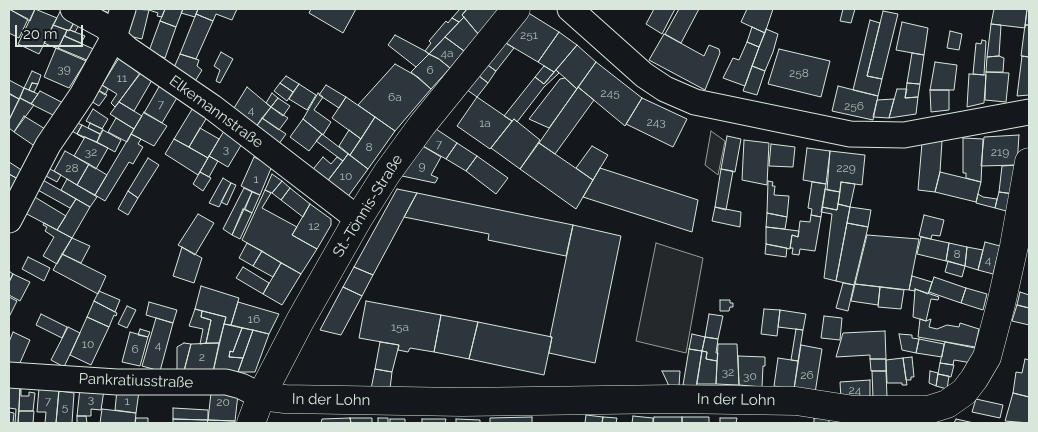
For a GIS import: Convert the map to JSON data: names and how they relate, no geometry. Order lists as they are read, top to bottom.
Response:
{
  "streets": {
    "main road": ["St.-Tönnis-Straße", "In der Lohn"],
    "street": ["Elkemannstraße", "Pankratiusstraße"]
  },
  "crossings": [
    ["Elkemannstraße", "St.-Tönnis-Straße"],
    ["St.-Tönnis-Straße", "Pankratiusstraße"],
    ["St.-Tönnis-Straße", "In der Lohn"],
    ["Pankratiusstraße", "In der Lohn"]
  ],
  "house_numbers": [
    "251",
    "4a",
    "39",
    "6",
    "258",
    "11",
    "245",
    "6a",
    "7",
    "256",
    "4",
    "243",
    "1a",
    "7",
    "8",
    "3",
    "32",
    "219",
    "9",
    "28",
    "229",
    "10",
    "1",
    "12",
    "8",
    "4",
    "16",
    "15a",
    "10",
    "4",
    "6",
    "2",
    "32",
    "26",
    "30",
    "24",
    "3",
    "7",
    "1",
    "20",
    "5"
  ],
  "scale_bar": "20 m"
}
